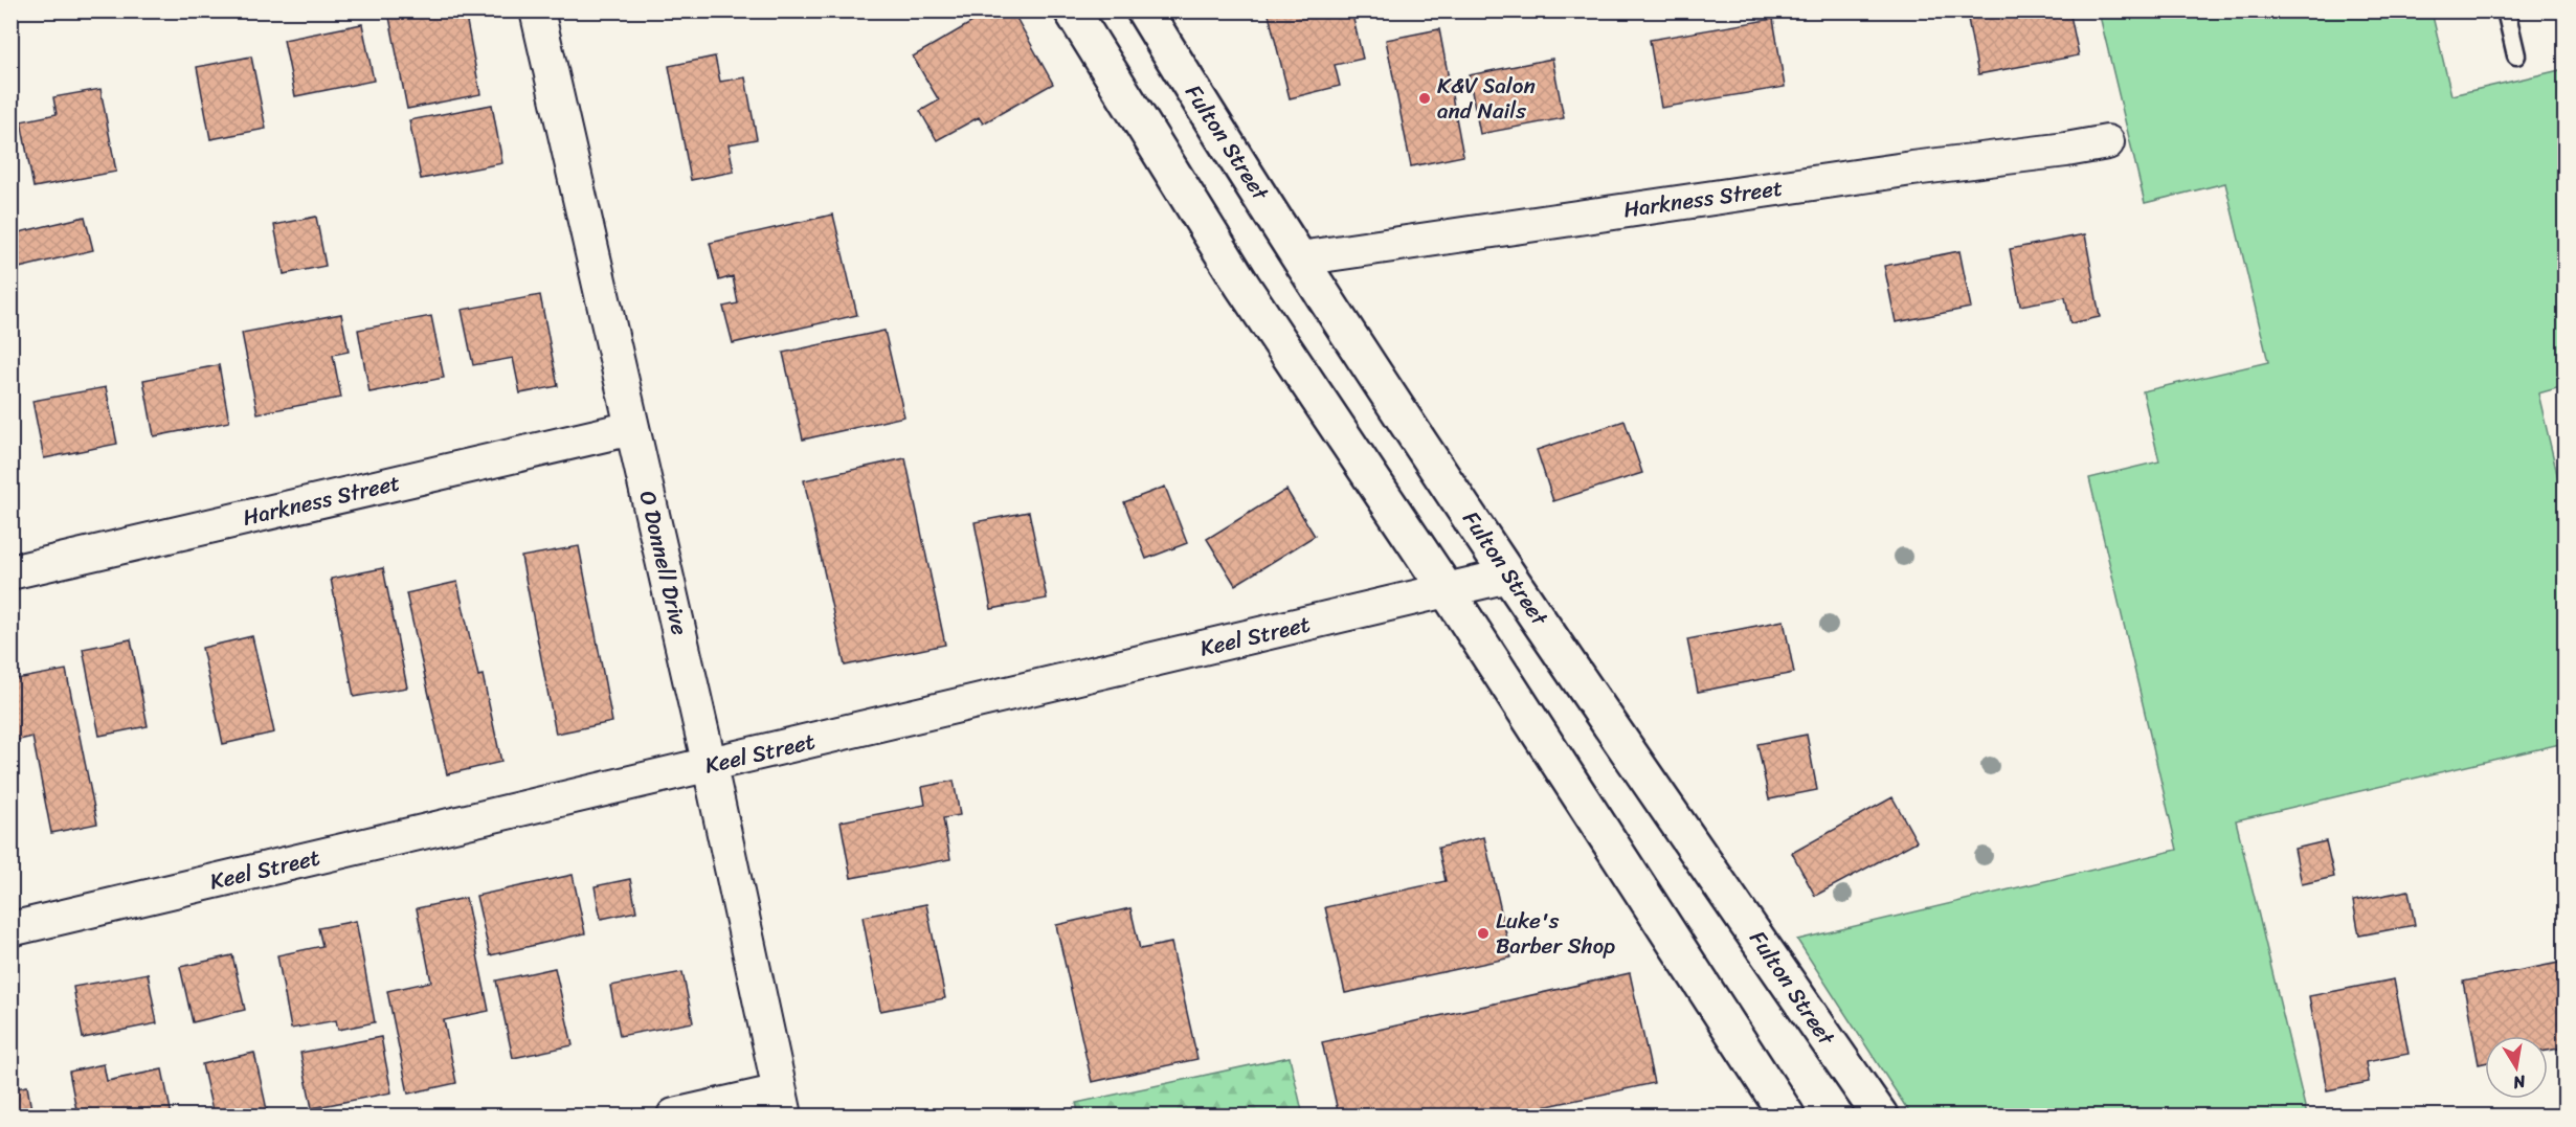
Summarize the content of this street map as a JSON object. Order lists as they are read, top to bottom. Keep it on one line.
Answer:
{"streets":{"street":["Fulton Street","Harkness Street","O Donnell Drive","Keel Street"]},"crossings":[["Fulton Street","Harkness Street"],["Fulton Street","Keel Street"],["Harkness Street","O Donnell Drive"],["O Donnell Drive","Keel Street"]],"places":["K&V Salon and Nails","Luke's Barber Shop"],"north":"bottom"}
